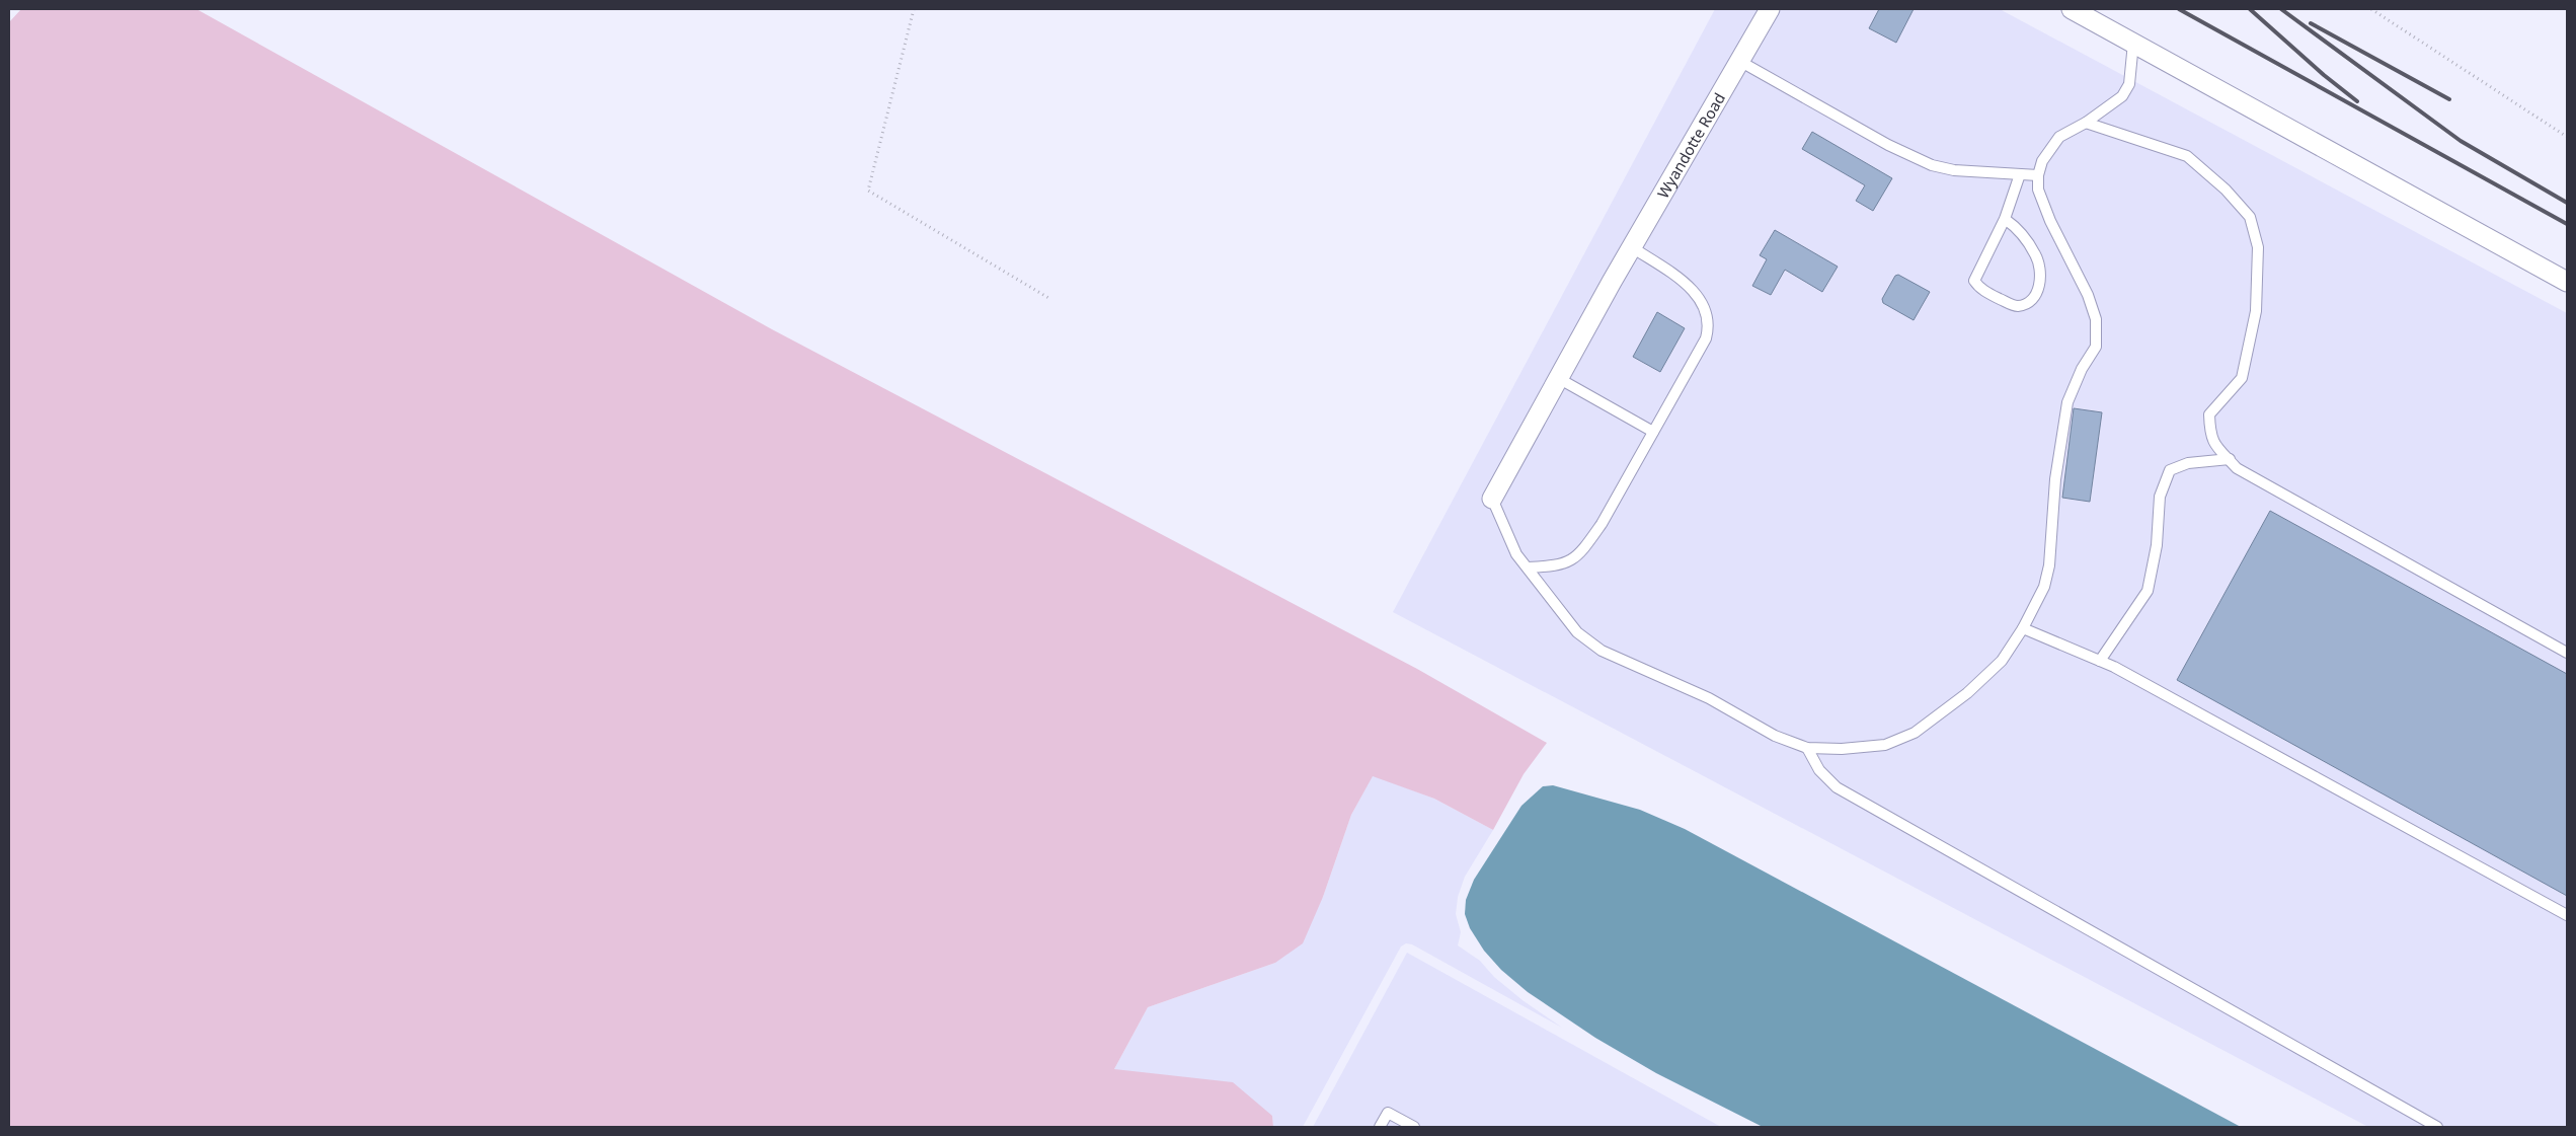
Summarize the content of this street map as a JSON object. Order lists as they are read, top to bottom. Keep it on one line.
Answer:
{"streets":{"street":["Wyandotte Road"]}}
